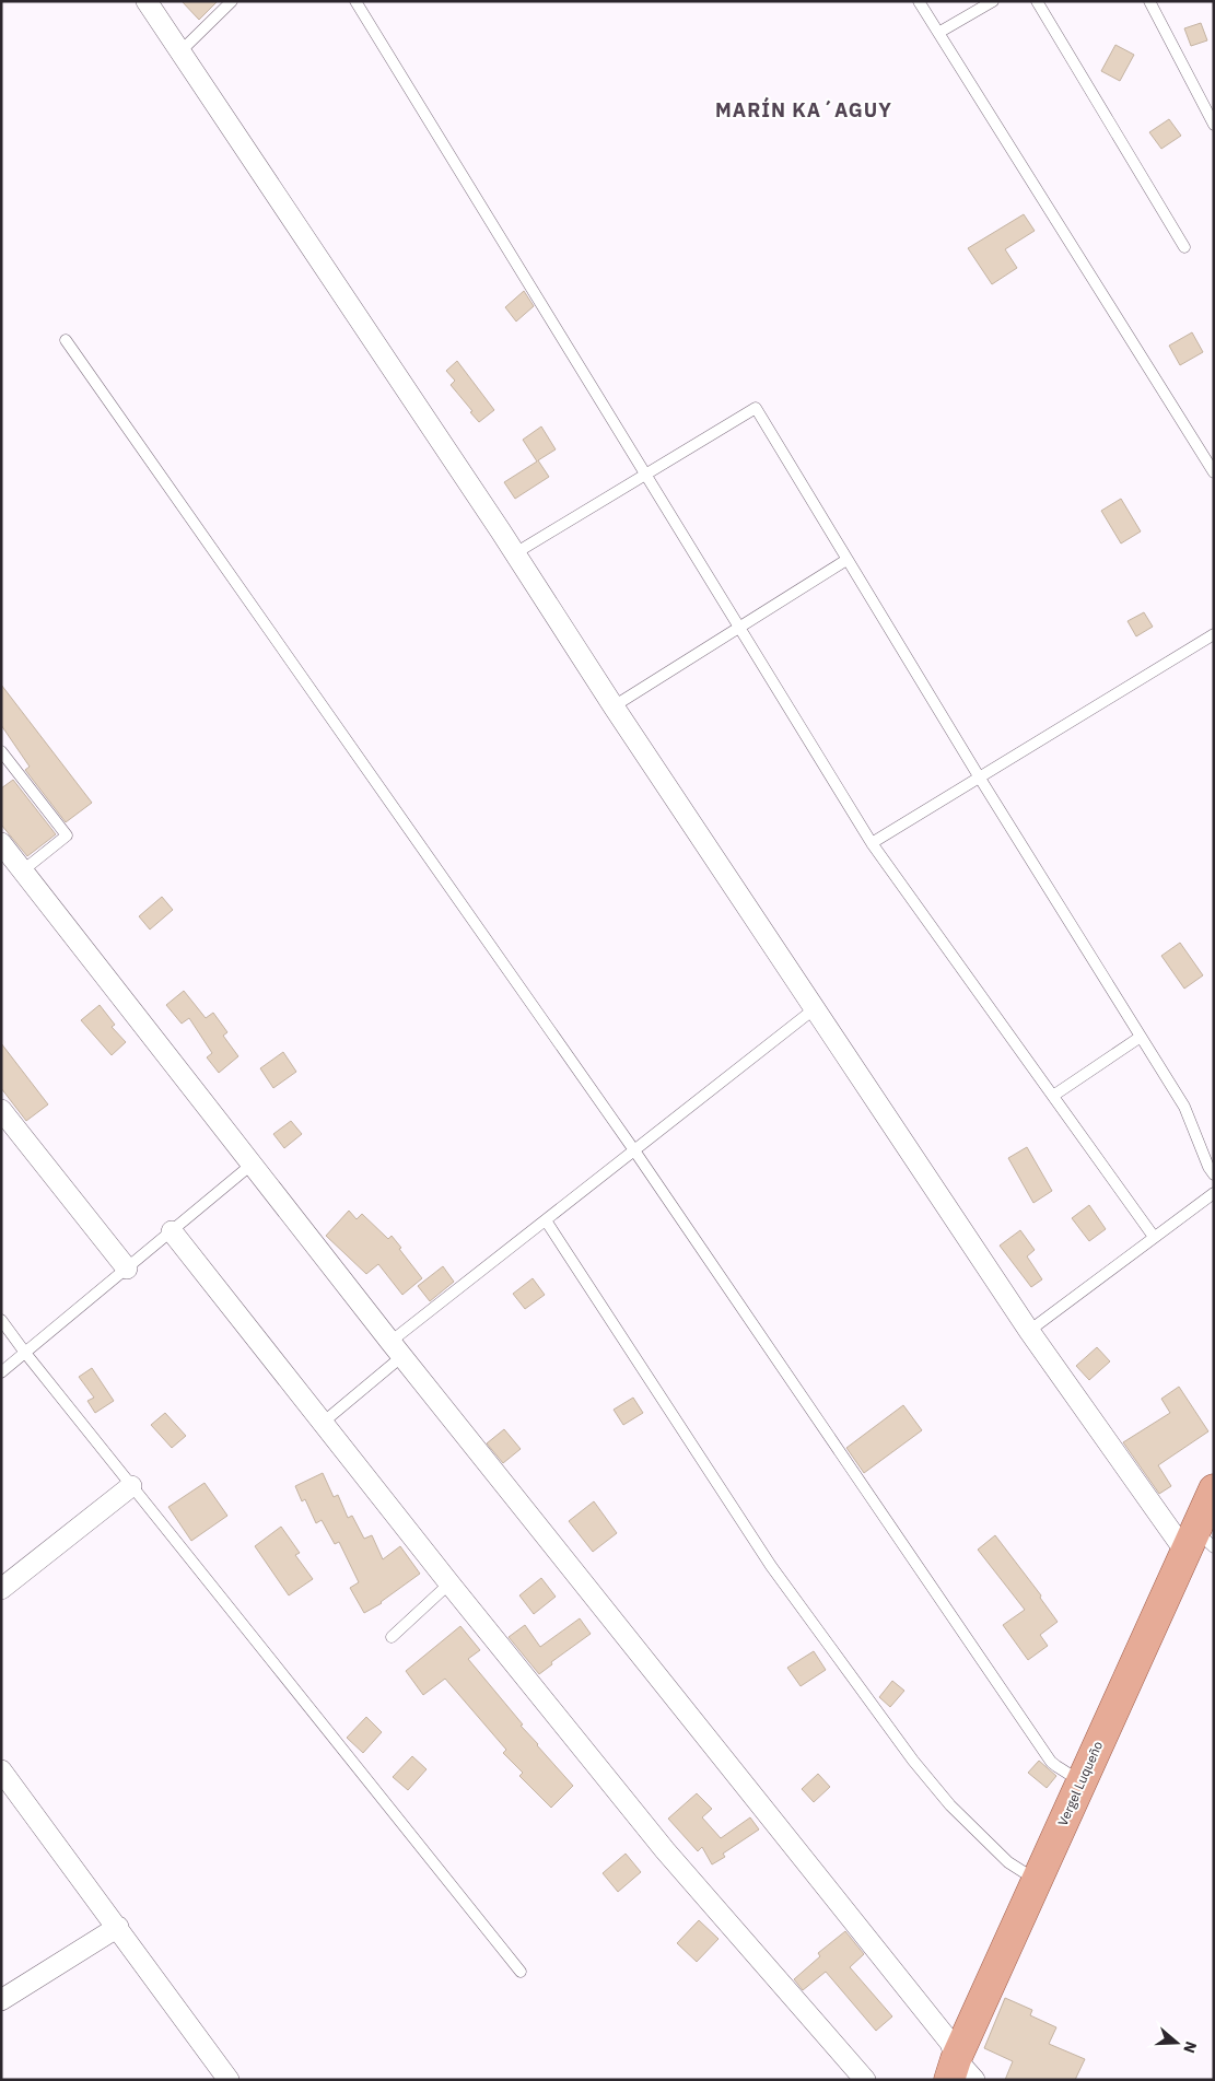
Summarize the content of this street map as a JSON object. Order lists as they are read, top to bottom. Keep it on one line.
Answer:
{"streets":{"main road":["Vergel Luqueño"]},"districts":["MARÍN KA´AGUY"],"north":"right"}
